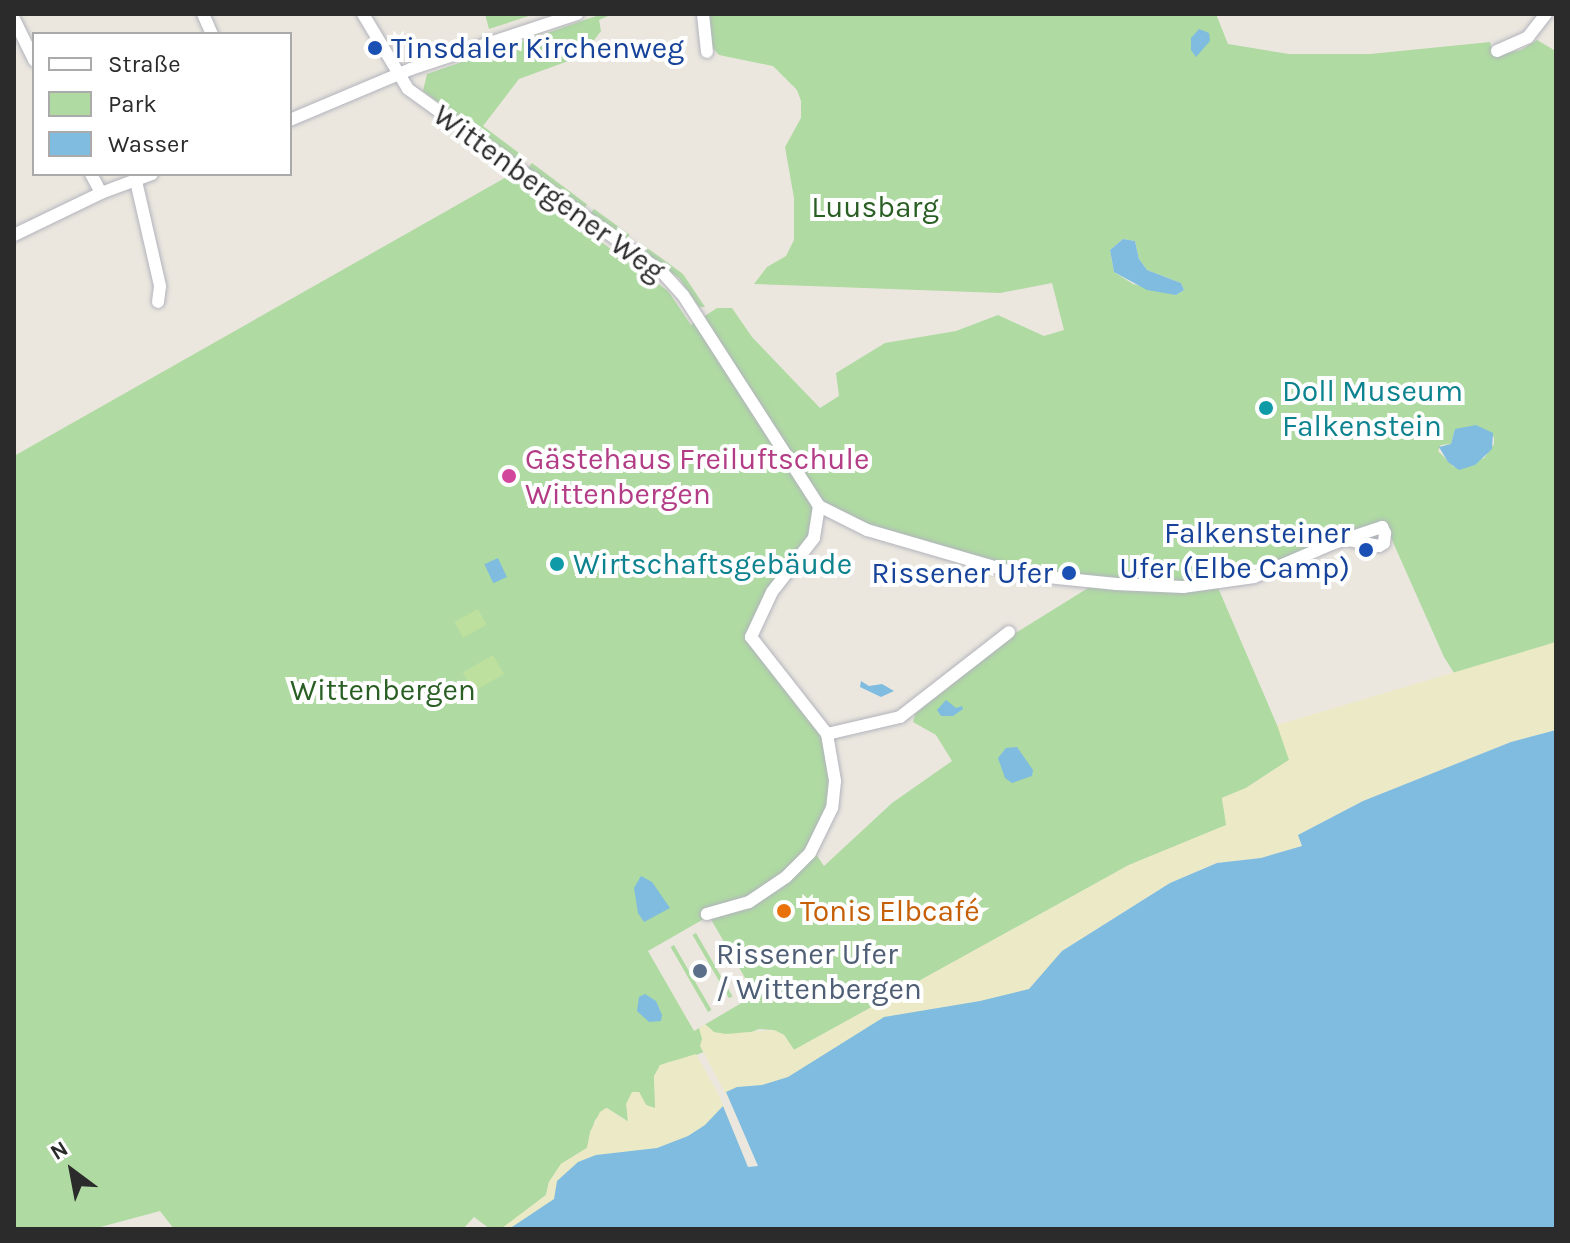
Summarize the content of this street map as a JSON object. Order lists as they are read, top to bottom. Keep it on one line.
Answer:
{"streets":{"street":["Wittenbergener Weg"]},"parks":["Luusbarg","Wittenbergen"],"places":["Tinsdaler Kirchenweg","Doll Museum Falkenstein","Gästehaus Freiluftschule Wittenbergen","Falkensteiner Ufer (Elbe Camp)","Wirtschaftsgebäude","Rissener Ufer","Tonis Elbcafé","Rissener Ufer / Wittenbergen"],"legend":["Straße","Park","Wasser"],"north":"top left"}
